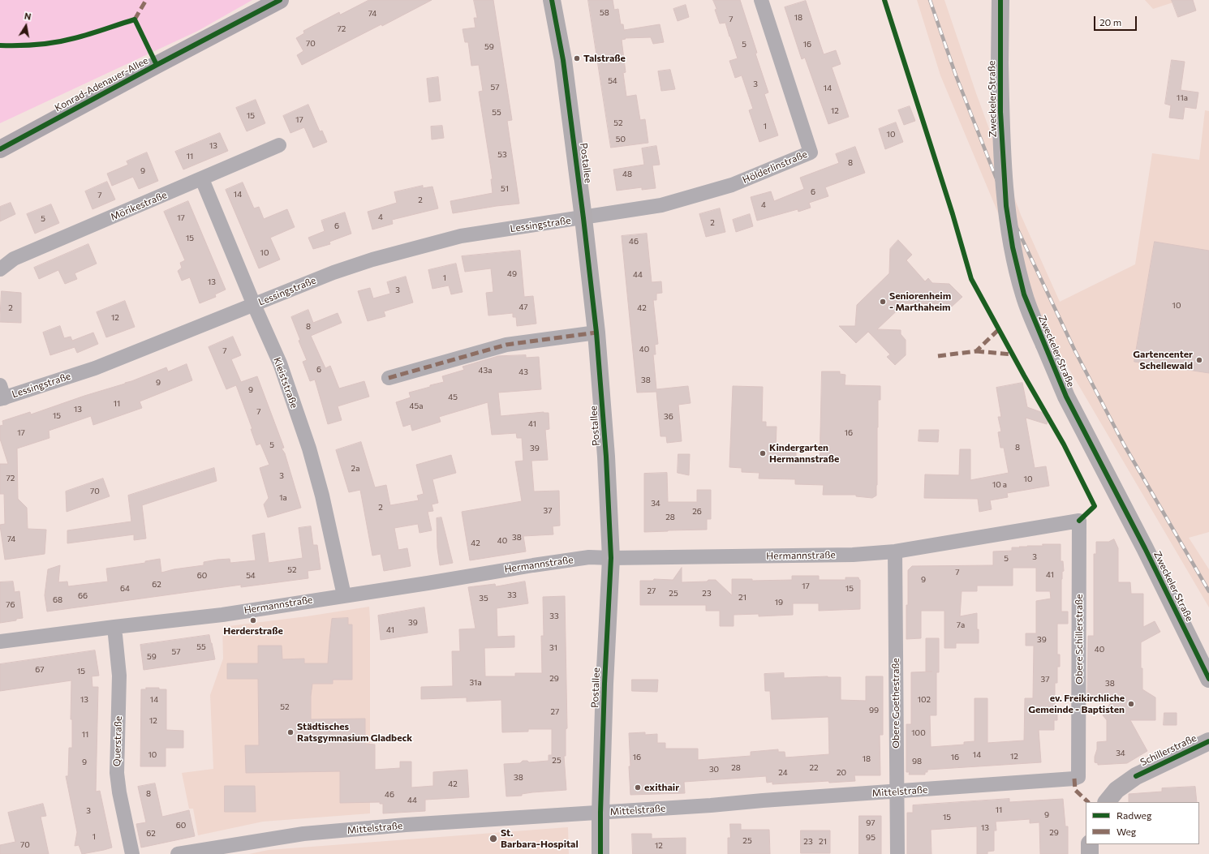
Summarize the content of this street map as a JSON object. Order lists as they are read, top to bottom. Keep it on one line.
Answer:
{"streets":{"main road":["Konrad-Adenauer-Allee"],"street":["Zweckeler Straße","Postallee","Hölderlinstraße","Mörikestraße","Lessingstraße","Kleiststraße","Hermannstraße","Obere Schillerstraße","Obere Goethestraße","Querstraße","Schillerstraße","Mittelstraße"]},"crossings":[["Postallee","Hölderlinstraße"],["Postallee","Lessingstraße"],["Postallee","Hermannstraße"],["Postallee","Mittelstraße"],["Hölderlinstraße","Lessingstraße"],["Mörikestraße","Kleiststraße"],["Lessingstraße","Kleiststraße"],["Kleiststraße","Hermannstraße"],["Hermannstraße","Obere Schillerstraße"],["Hermannstraße","Obere Goethestraße"],["Hermannstraße","Querstraße"],["Obere Schillerstraße","Mittelstraße"],["Obere Goethestraße","Mittelstraße"]],"places":["Talstraße","Seniorenheim - Marthaheim","Gartencenter Schellewald","Kindergarten Hermannstraße","Herderstraße","ev. Freikirchliche Gemeinde - Baptisten","Städtisches Ratsgymnasium Gladbeck","exithair","St. Barbara-Hospital"],"house_numbers":["58","74","18","7","72","70","5","16","59","54","3","57","14","11a","12","55","15","17","52","1","10","50","13","53","11","8","9","48","51","6","14","7","2","4","4","17","5","2","6","15","46","10","49","44","1","13","3","10","47","2","42","12","8","40","7","6","43a","43","38","9","9","45","11","45a","13","7","15","36","41","17","16","5","8","39","2a","3","72","10","10 a","70","1a","34","2","37","26","28","38","74","40","42","3","5","52","7","41","60","54","9","62","17","64","15","27","25","23","33","66","21","35","68","19","76","33","39","7a","41","39","55","31","40","57","59","67","15","29","37","31a","38","13","14","102","52","99","27","12","100","11","34","10","14","12","16","16","18","25","98","9","28","22","30","24","20","38","42","8","46","44","11","3","9","15","97","60","13","29","62","1","95","25","23","21","70","12"],"legend":["Radweg","Weg"],"scale_bar":"20 m","north":"top"}
